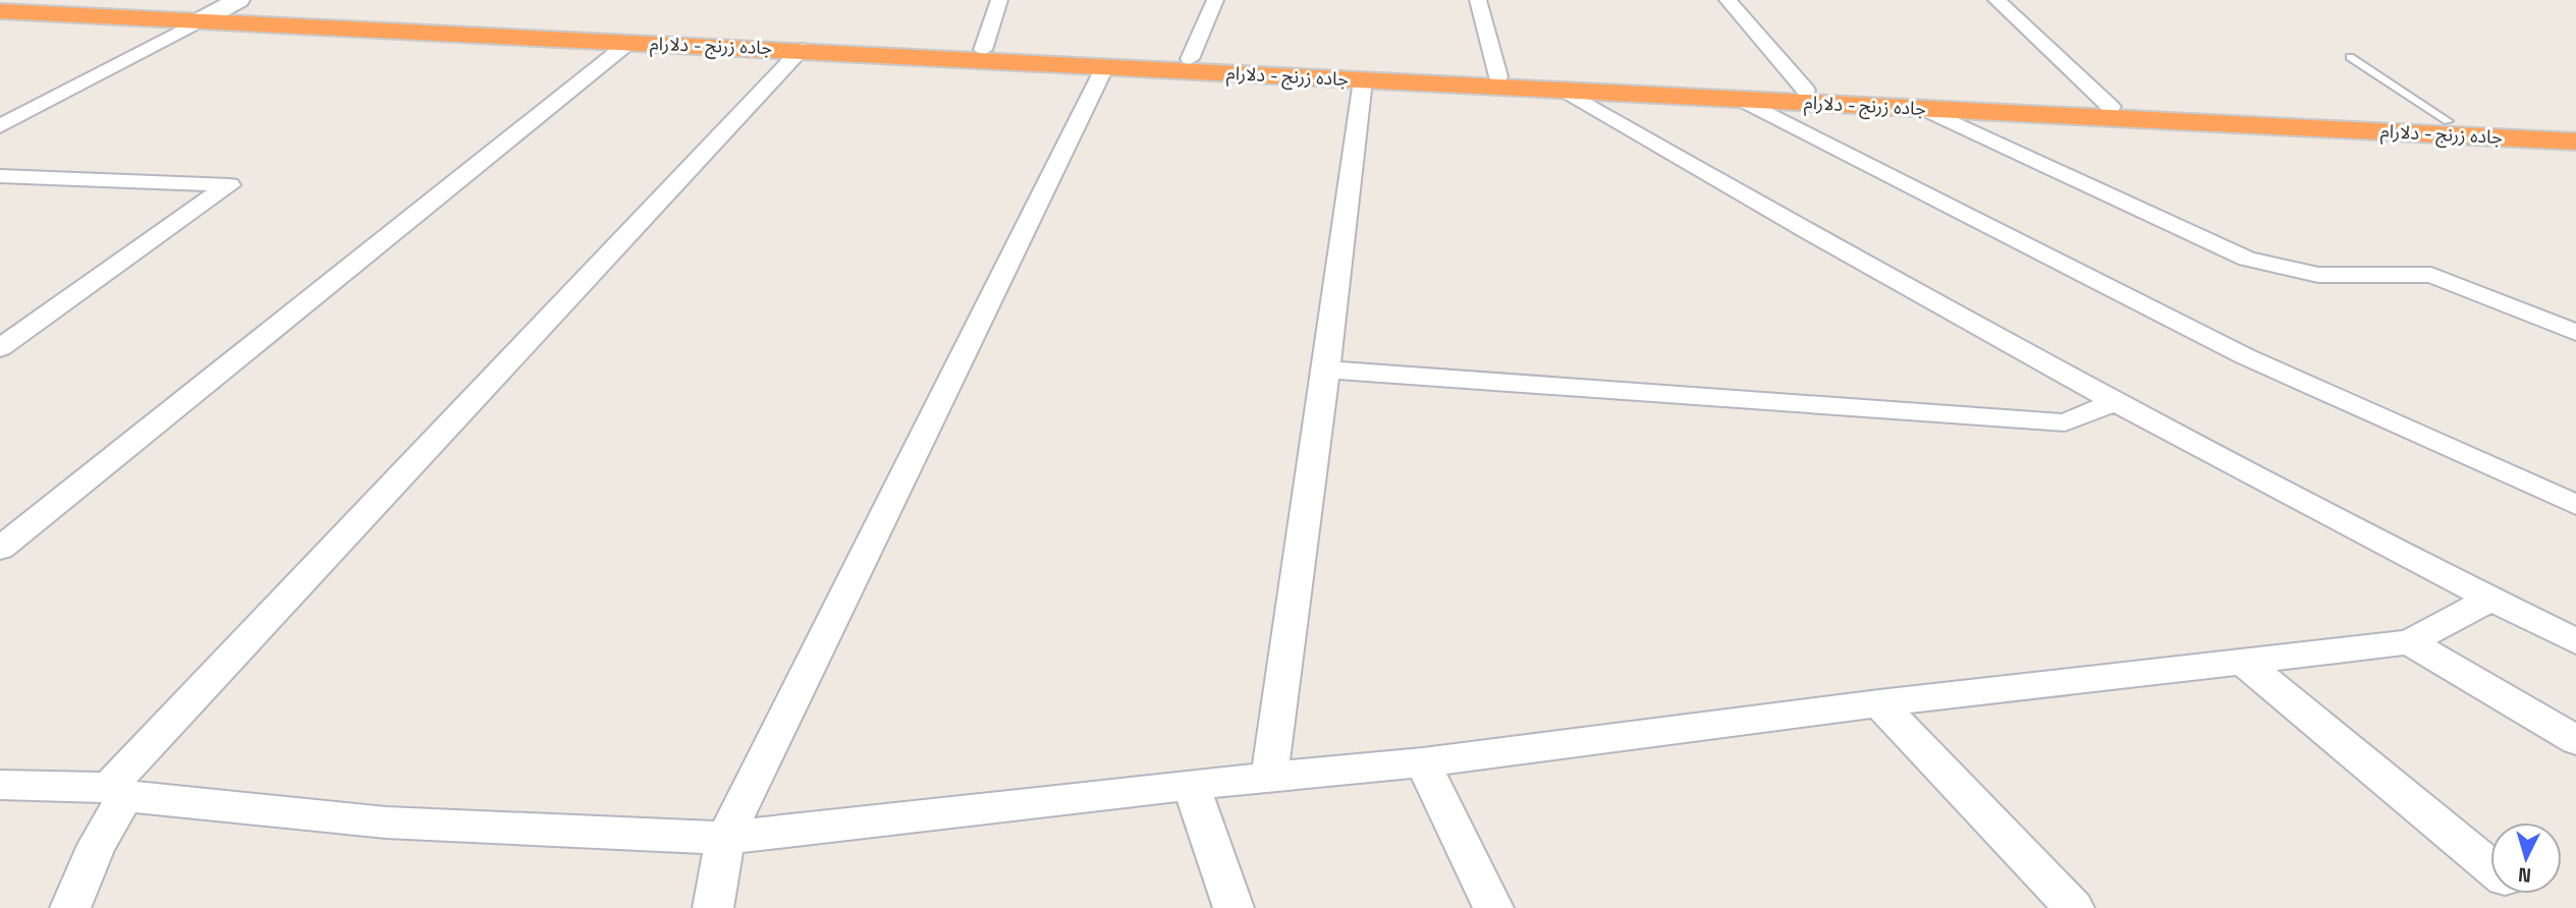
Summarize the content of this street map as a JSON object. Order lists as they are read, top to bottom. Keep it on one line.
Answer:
{"streets":{"highway":["جاده زرنج - دلارام"]},"north":"bottom"}
